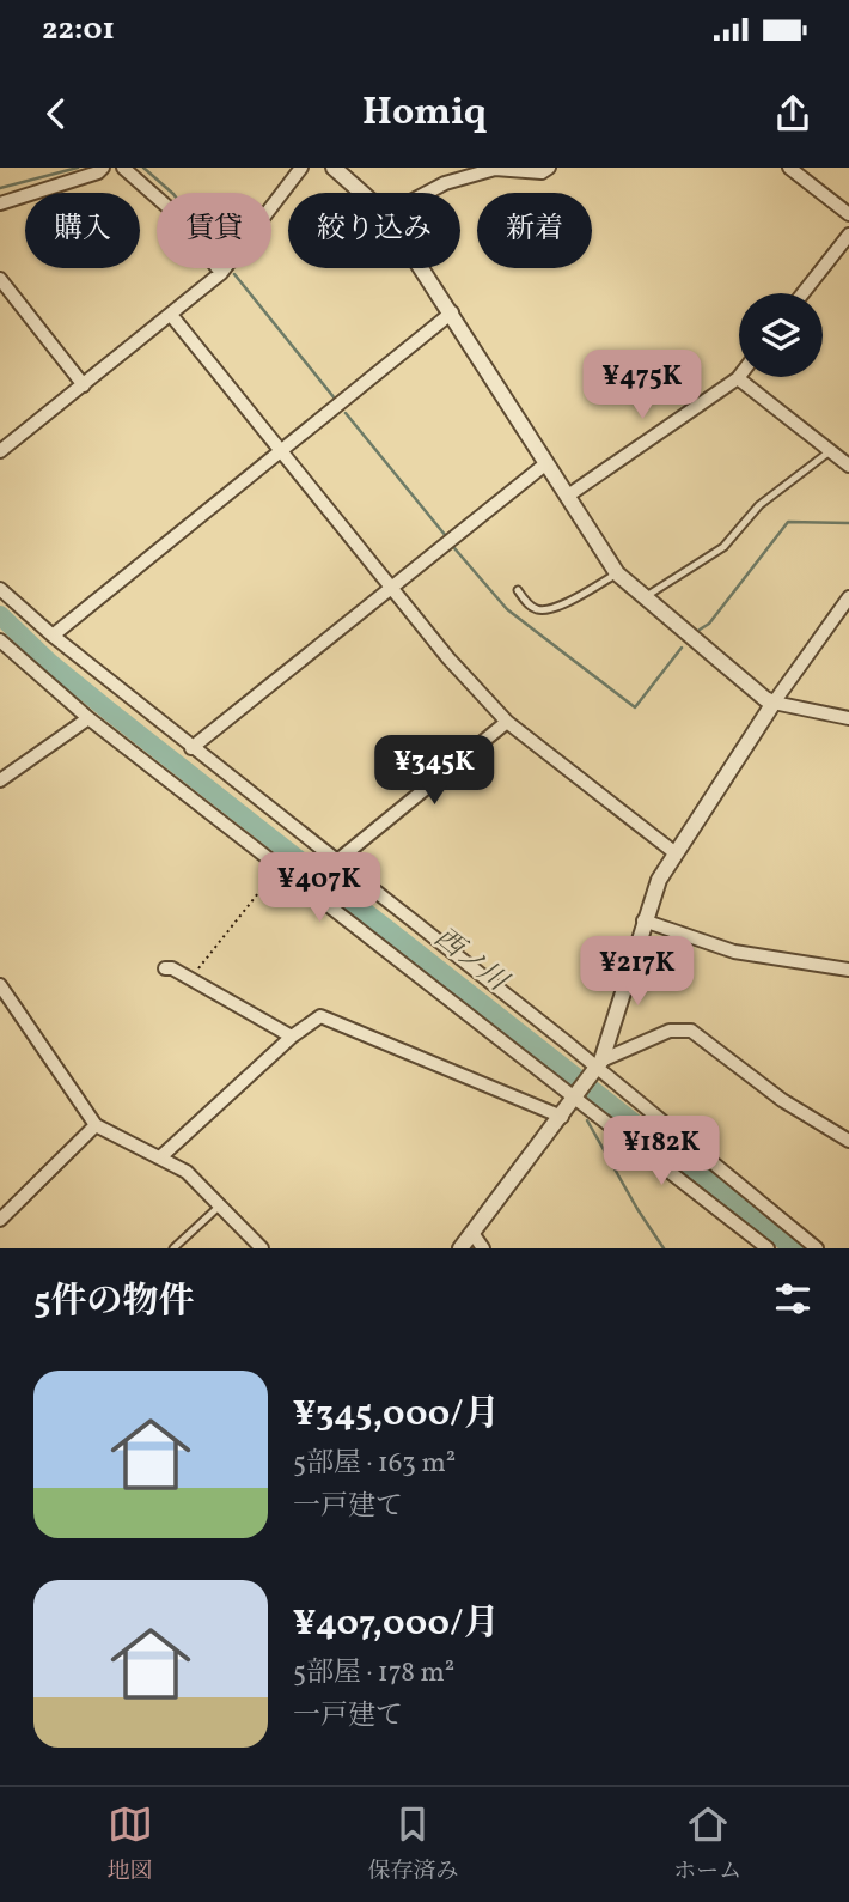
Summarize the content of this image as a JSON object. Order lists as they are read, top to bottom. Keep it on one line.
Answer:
{"water":["西ノ川"],"page":{"status":"22:01","header":"Homiq","chip":["購入","賃貸","絞り込み","新着"],"price":["¥475K","¥345K","¥407K","¥217K","¥182K"],"heading":"5件の物件","list":[{"name":"¥345,000/月","note":"5部屋 · 163 m² · 一戸建て"},{"name":"¥407,000/月","note":"5部屋 · 178 m² · 一戸建て"}],"tabs":["地図","保存済み","ホーム"]}}
